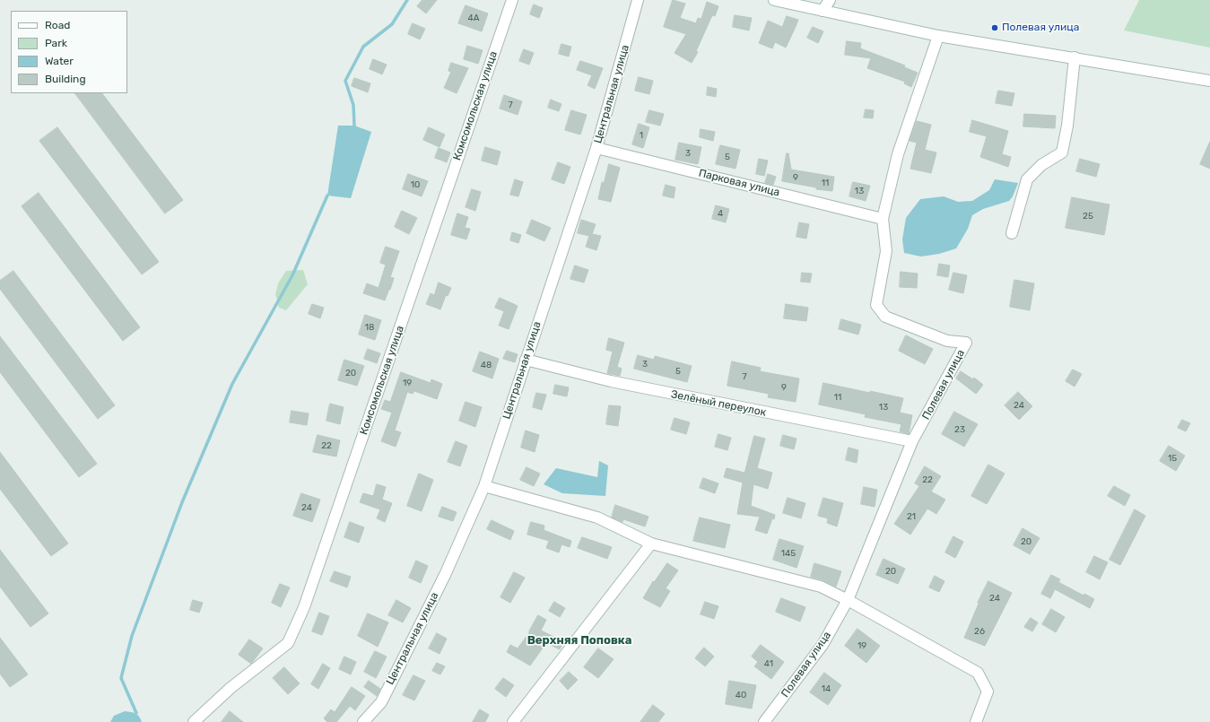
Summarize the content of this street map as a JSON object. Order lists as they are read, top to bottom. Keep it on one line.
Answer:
{"streets":{"street":["Центральная улица","Комсомольская улица","Парковая улица","Полевая улица","Зелёный переулок"]},"crossings":[["Центральная улица","Парковая улица"],["Центральная улица","Зелёный переулок"],["Парковая улица","Полевая улица"],["Полевая улица","Зелёный переулок"]],"districts":["Верхняя Поповка"],"places":["Полевая улица"],"house_numbers":["4А","7","1","3","5","9","11","10","13","4","25","18","3","48","5","20","7","19","9","11","24","13","23","22","15","22","24","21","20","145","20","24","26","19","41","14","40"],"legend":["Road","Park","Water","Building"]}
